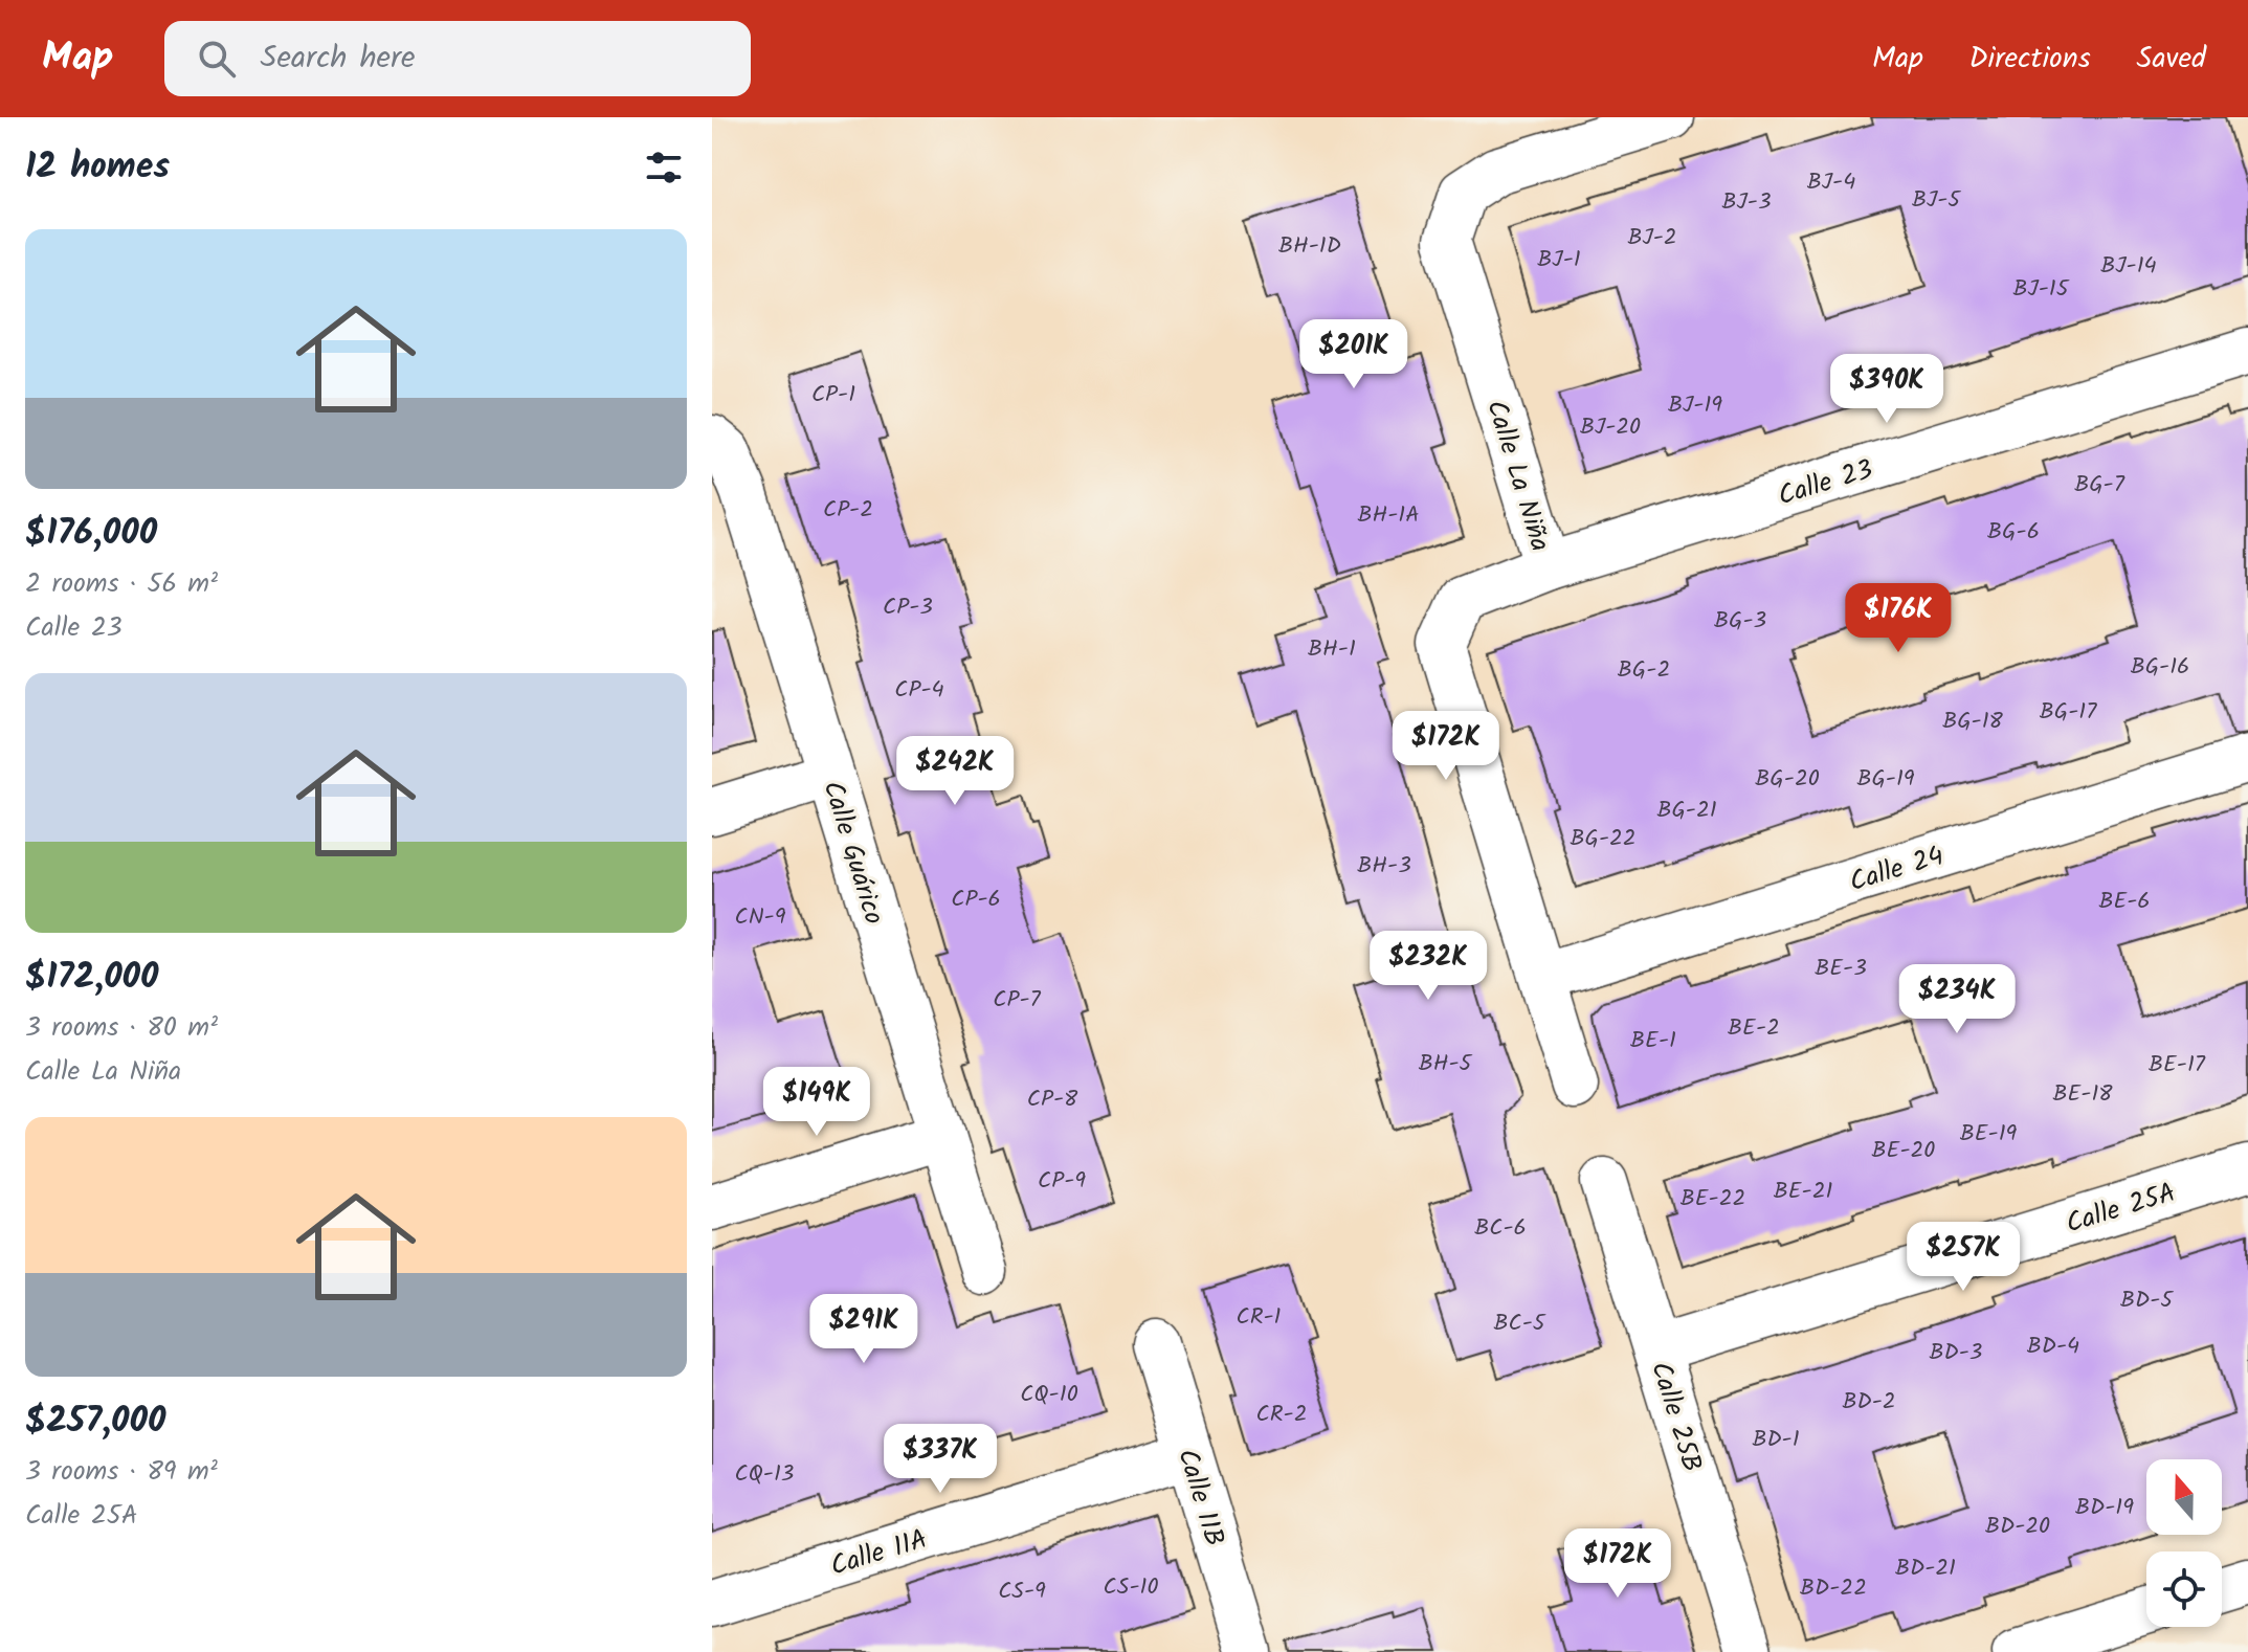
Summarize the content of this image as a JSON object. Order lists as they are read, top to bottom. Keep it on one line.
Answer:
{"streets":{"street":["Calle La Niña","Calle 23","Calle Guárico","Calle 24","Calle 25A","Calle 25B","Calle 11B","Calle 11A"]},"crossings":[["Calle La Niña","Calle 23"],["Calle La Niña","Calle 24"],["Calle 25A","Calle 25B"],["Calle 11B","Calle 11A"]],"house_numbers":["BJ-4","BJ-5","BJ-3","BJ-2","BH-1D","BJ-1","BJ-14","BJ-15","CP-1","BJ-19","BJ-20","BG-7","CP-2","BH-1A","BG-6","CP-3","BG-3","BH-1","BG-16","BG-2","CP-4","BG-17","BG-18","BG-20","BG-19","BG-21","BG-22","BH-3","CP-6","BE-6","CN-9","BE-3","CP-7","BE-2","BE-1","BH-5","BE-17","BE-18","CP-8","BE-19","BE-20","CP-9","BE-21","BE-22","BC-6","BD-5","CR-1","BC-5","BD-4","BD-3","CQ-10","BD-2","CR-2","BD-1","CQ-13","BD-19","BD-20","BD-21","CS-10","BD-22","CS-9"],"north":"top","page":{"header":"Map","search":"Search here","nav":["Map","Directions","Saved"],"heading":"12 homes","list":[{"name":"$176,000","note":"2 rooms · 56 m² · Calle 23"},{"name":"$172,000","note":"3 rooms · 80 m² · Calle La Niña"},{"name":"$257,000","note":"3 rooms · 89 m² · Calle 25A"}],"price":["$201K","$390K","$176K","$172K","$242K","$232K","$234K","$149K","$257K","$291K","$337K","$172K"]}}
